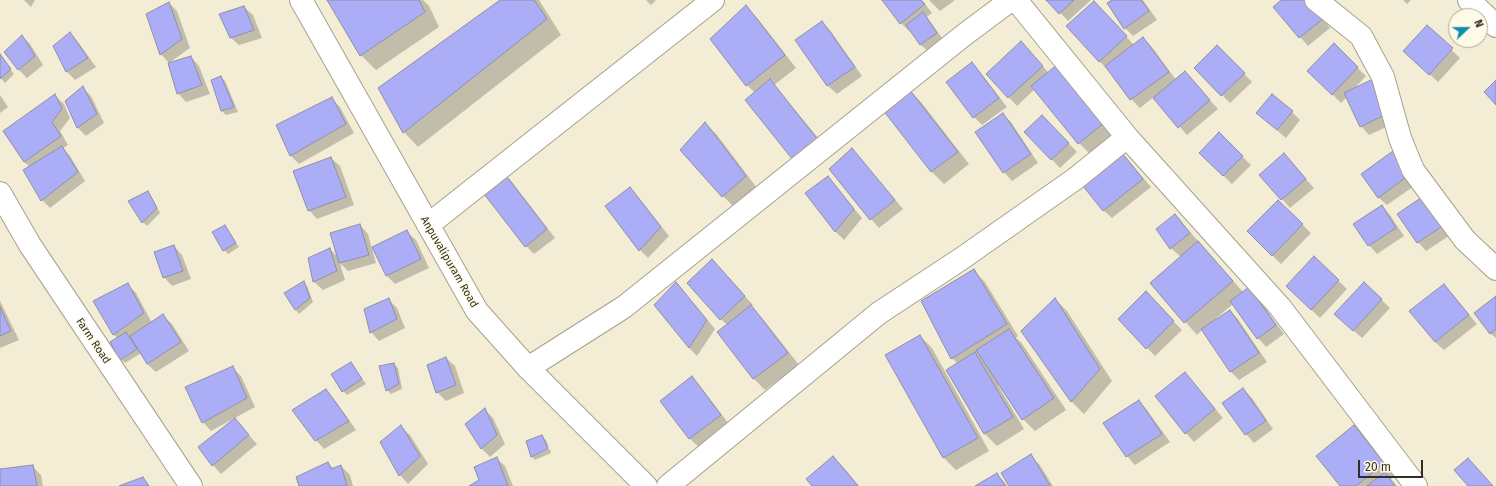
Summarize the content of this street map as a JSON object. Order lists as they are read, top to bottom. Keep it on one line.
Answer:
{"streets":{"street":["Anpuvalipuram Road","Farm Road"]},"scale_bar":"20 m","north":"right"}
